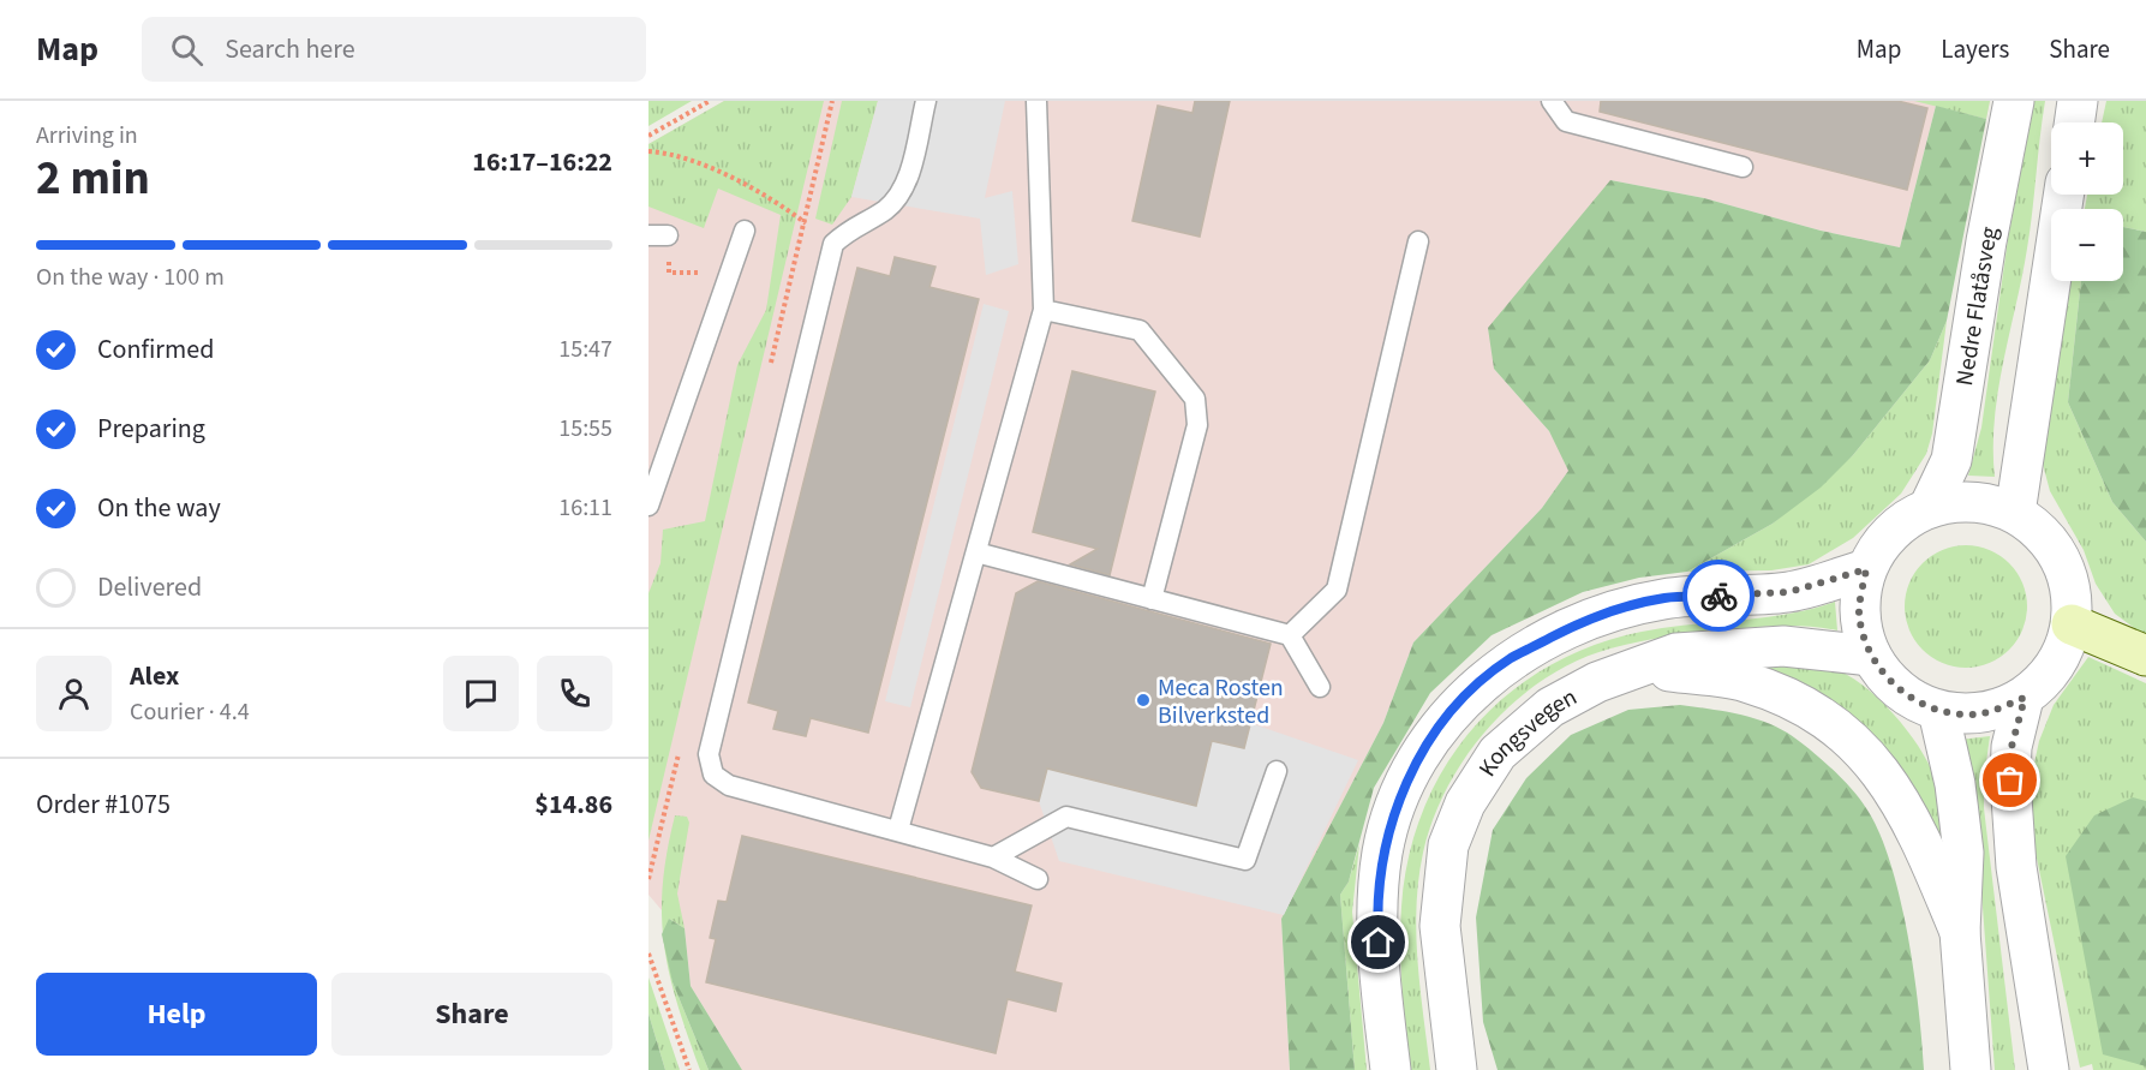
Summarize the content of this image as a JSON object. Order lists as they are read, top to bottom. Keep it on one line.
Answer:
{"streets":{"street":["Nedre Flatåsveg","Kongsvegen"]},"crossings":[["Nedre Flatåsveg","Kongsvegen"]],"places":["Meca Rosten Bilverksted"],"page":{"header":"Map","search":"Search here","nav":["Map","Layers","Share"],"heading":["2 min","Arriving in","16:17–16:22"],"panel":["Alex","Courier · 4.4","Order #1075","$14.86"],"map_buttons":["+","−"],"bar":"On the way · 100 m","list":[["Confirmed","15:47"],["Preparing","15:55"],["On the way","16:11"],"Delivered"],"buttons":["Help","Share"]}}
